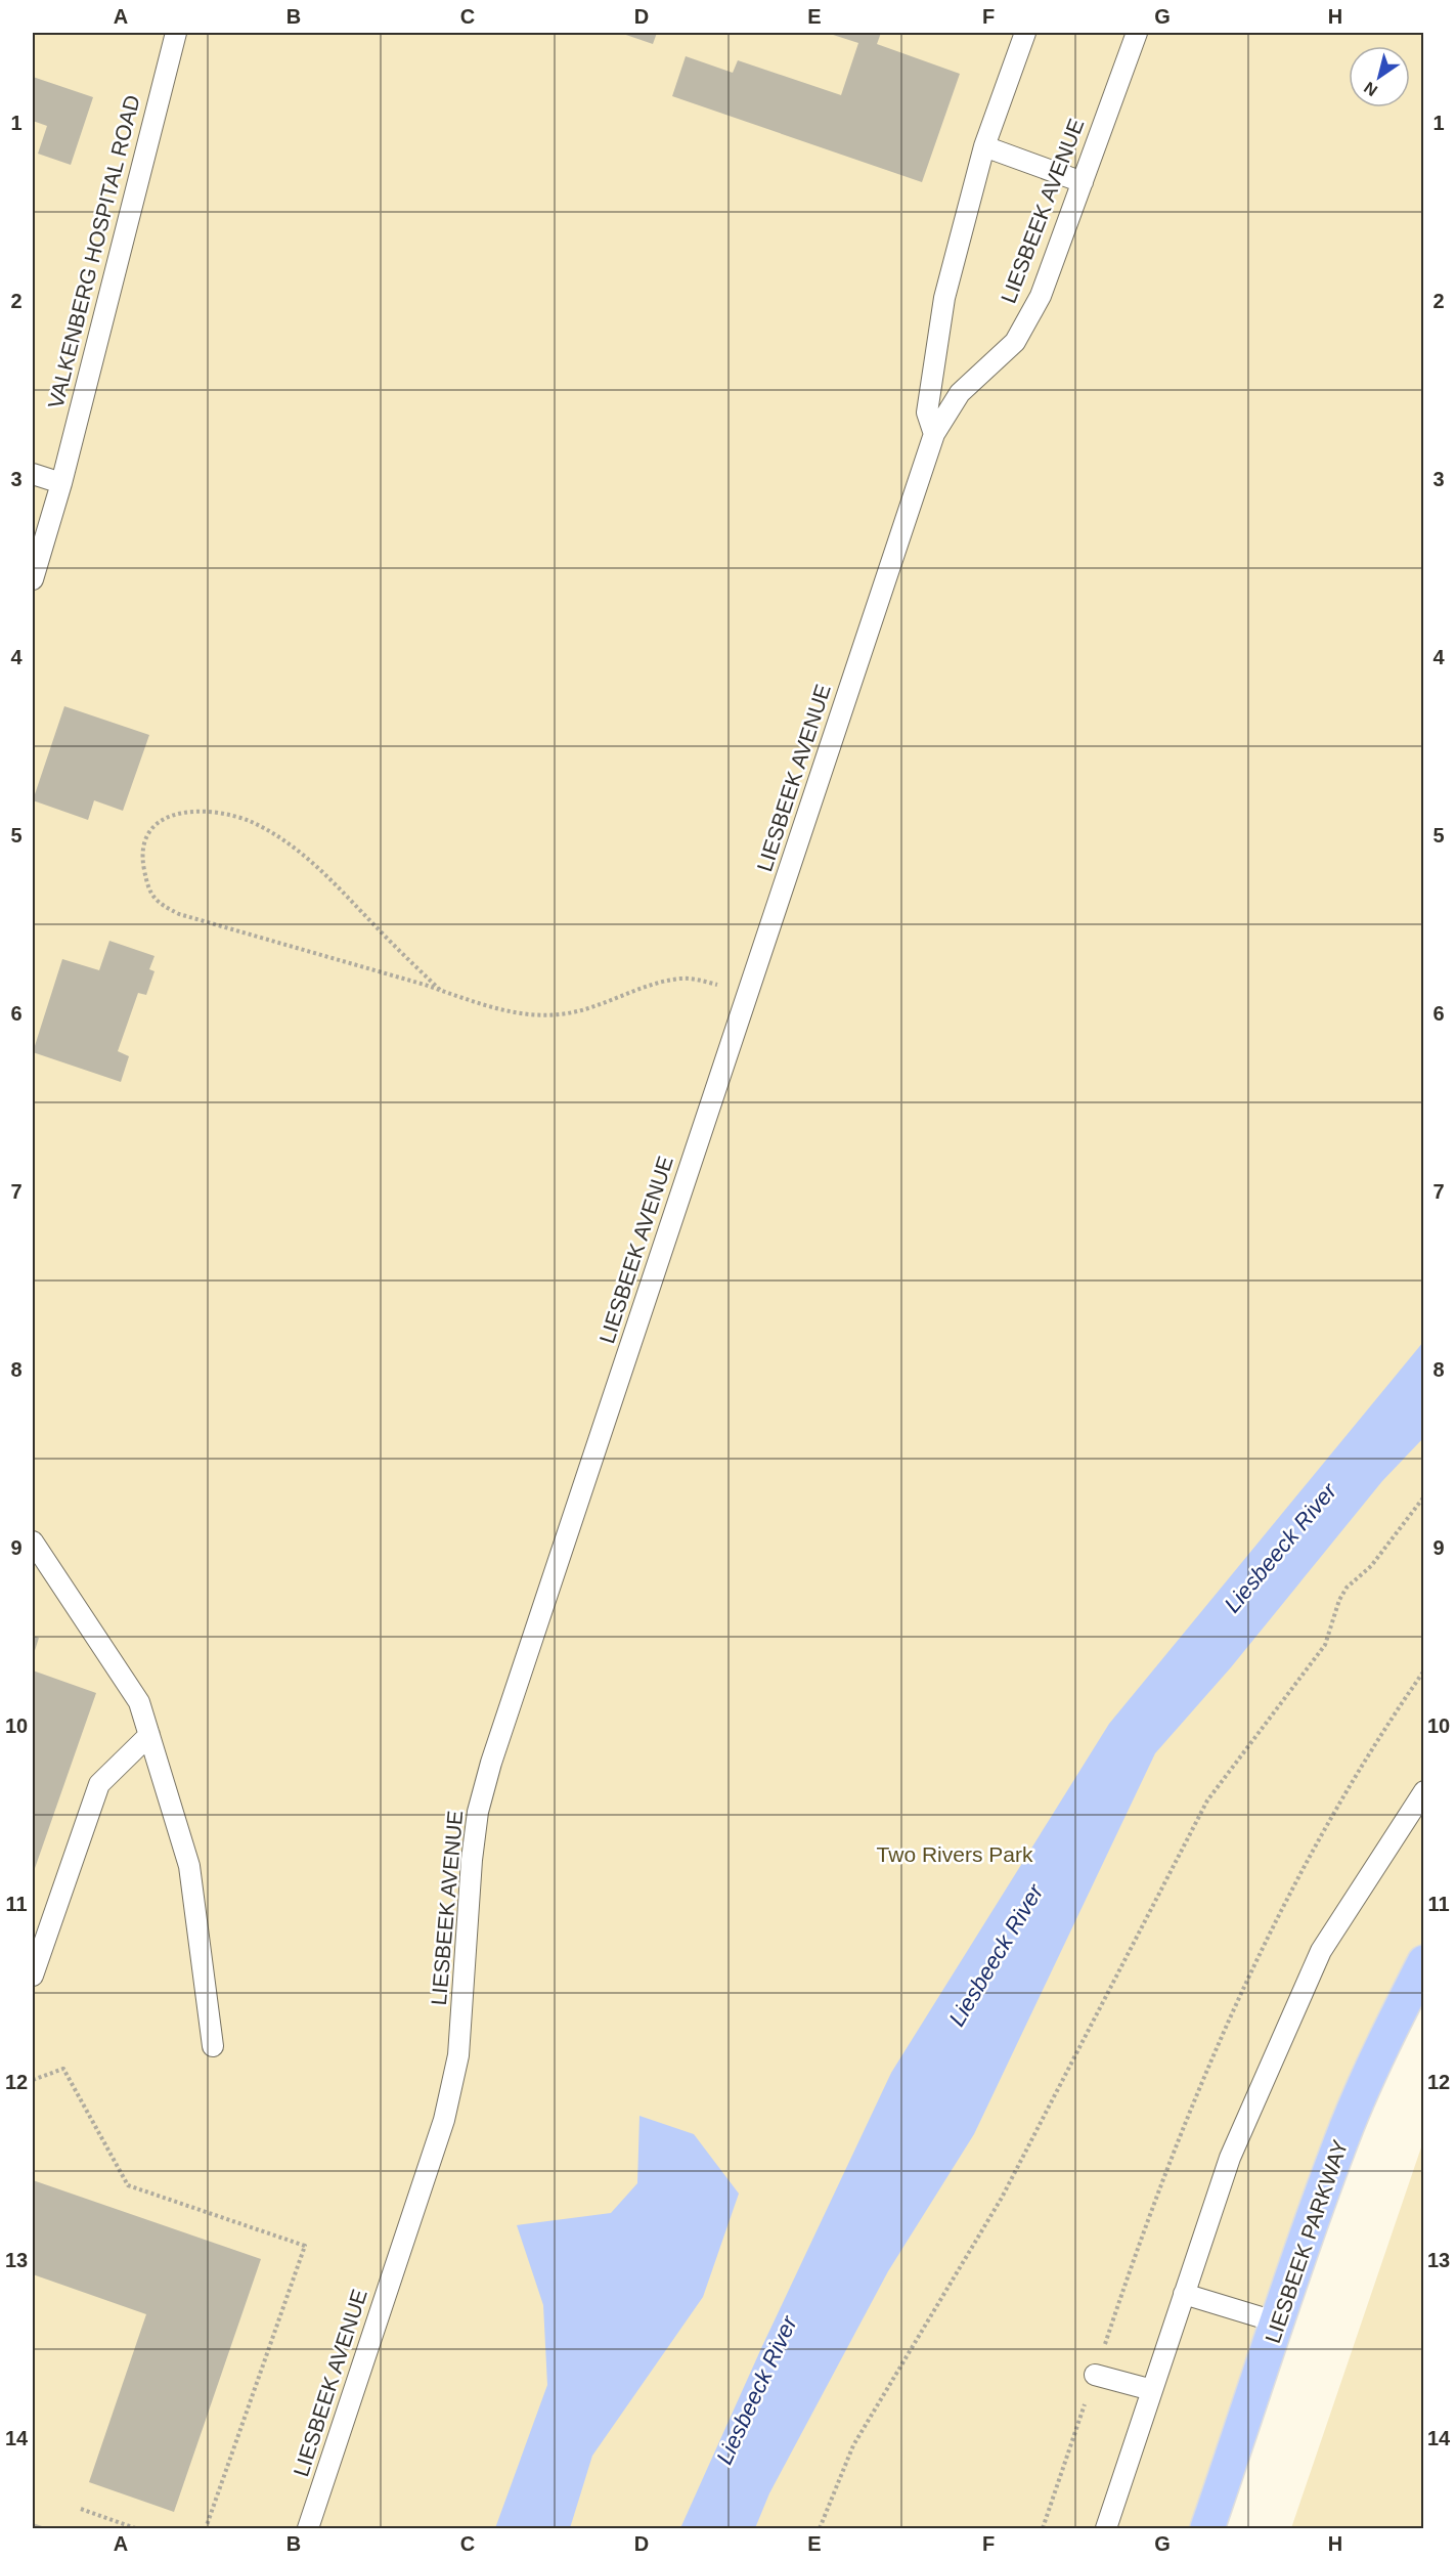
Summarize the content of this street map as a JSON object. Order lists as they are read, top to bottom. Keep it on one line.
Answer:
{"streets":{"main road":["LIESBEEK PARKWAY"],"lane":["LIESBEEK AVENUE","VALKENBERG HOSPITAL ROAD"]},"water":["Liesbeeck River"],"parks":["Two Rivers Park"],"north":"bottom left","grid":{"columns":["A","B","C","D","E","F","G","H"],"rows":["1","2","3","4","5","6","7","8","9","10","11","12","13","14"]}}
